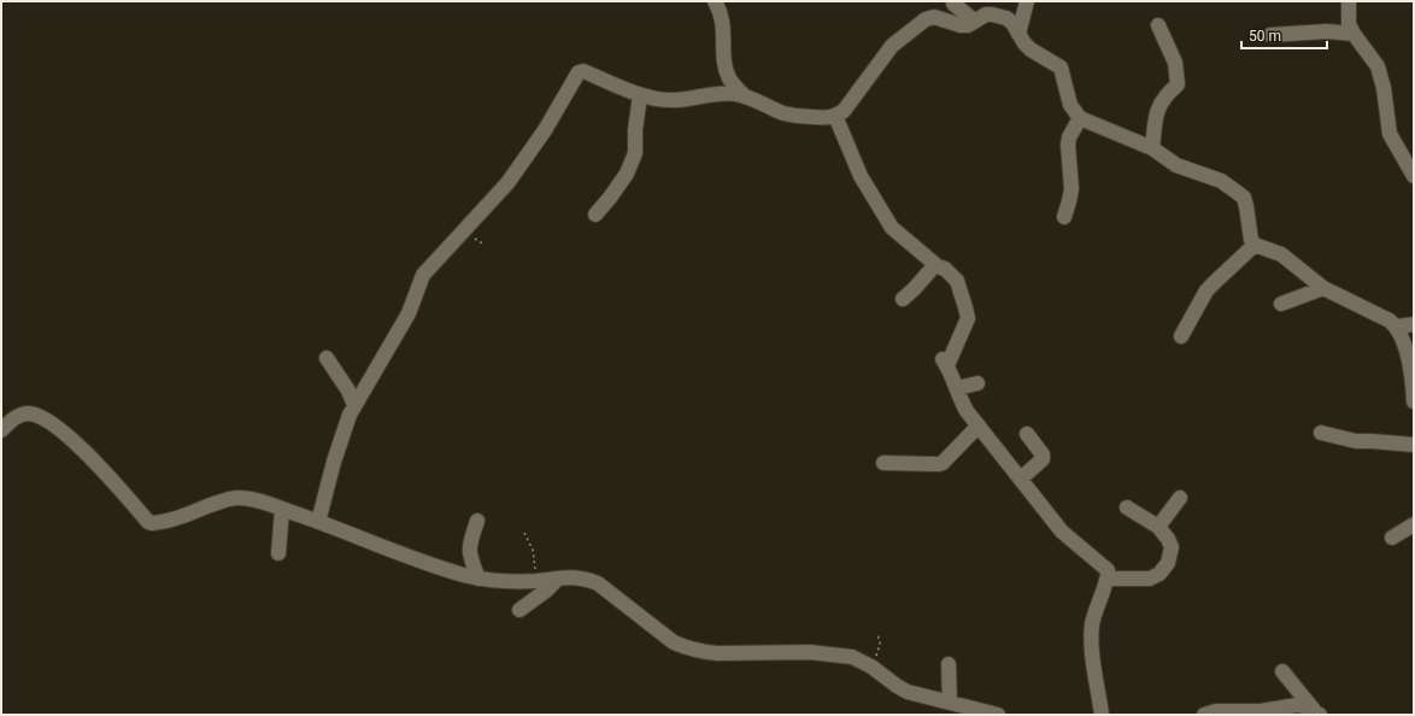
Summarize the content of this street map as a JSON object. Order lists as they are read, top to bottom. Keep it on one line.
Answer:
{"scale_bar":"50 m"}
